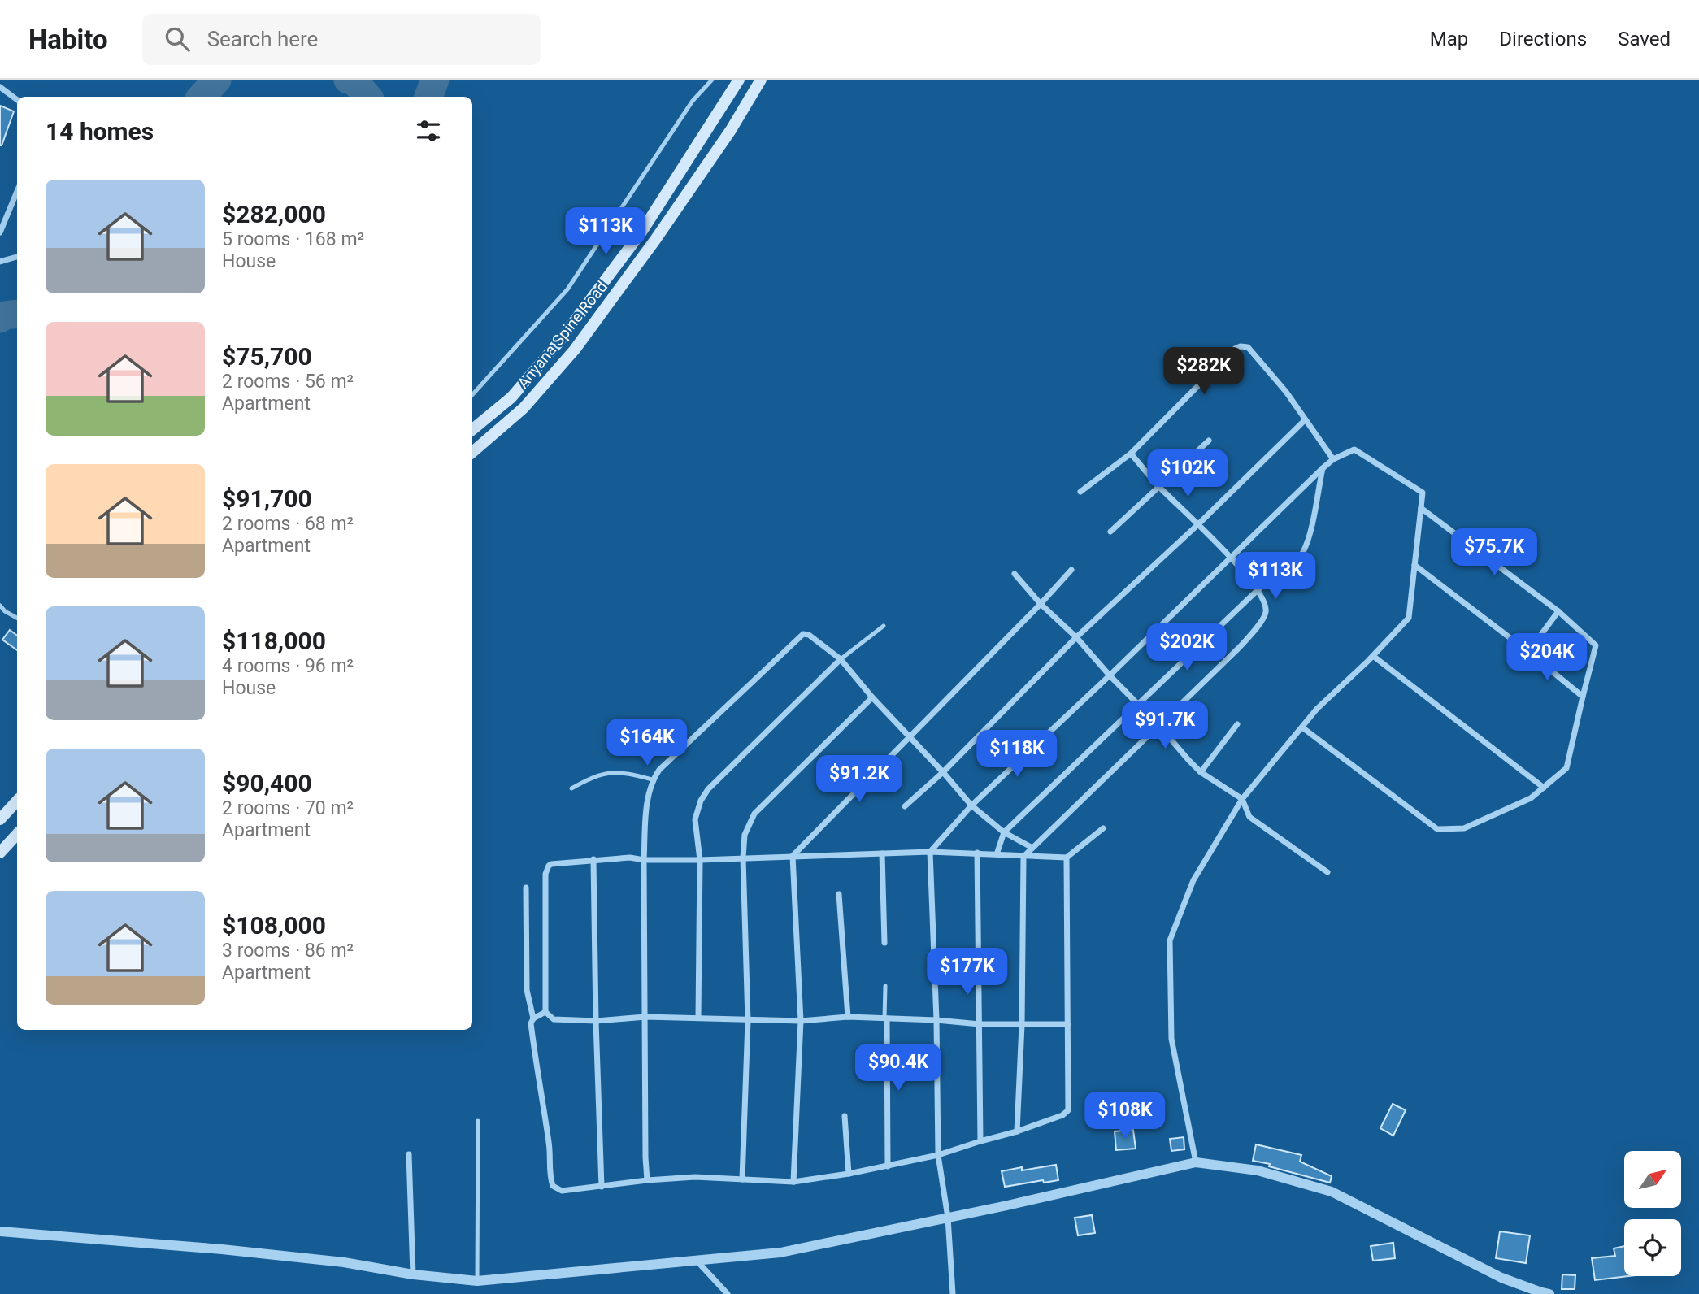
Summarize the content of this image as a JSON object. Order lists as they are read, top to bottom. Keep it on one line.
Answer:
{"streets":{"main road":["Anyana Spine Road"]},"north":"top right","page":{"header":"Habito","search":"Search here","nav":["Map","Directions","Saved"],"heading":"14 homes","list":[{"name":"$282,000","note":"5 rooms · 168 m² · House"},{"name":"$75,700","note":"2 rooms · 56 m² · Apartment"},{"name":"$91,700","note":"2 rooms · 68 m² · Apartment"},{"name":"$118,000","note":"4 rooms · 96 m² · House"},{"name":"$90,400","note":"2 rooms · 70 m² · Apartment"},{"name":"$108,000","note":"3 rooms · 86 m² · Apartment"}],"price":["$113K","$282K","$102K","$75.7K","$113K","$202K","$204K","$91.7K","$164K","$118K","$91.2K","$177K","$90.4K","$108K"]}}
